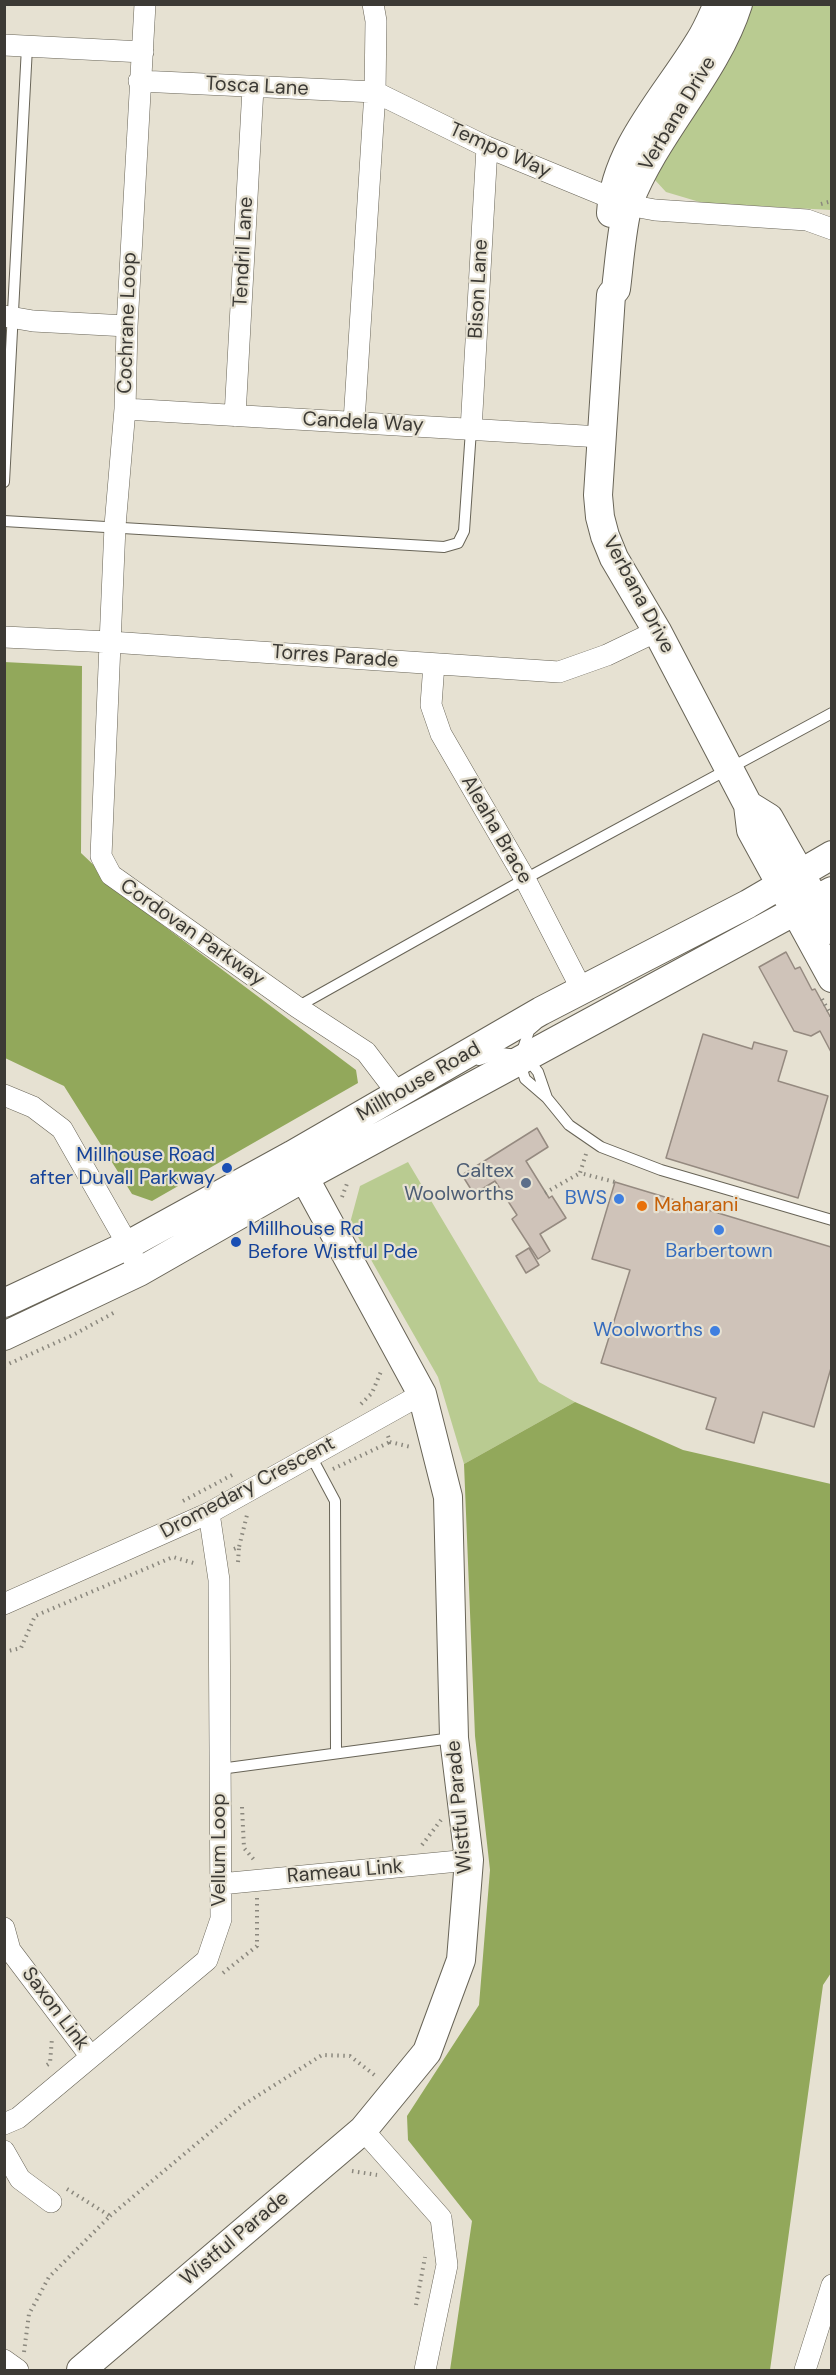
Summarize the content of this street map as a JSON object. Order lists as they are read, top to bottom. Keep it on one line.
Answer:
{"streets":{"street":["Tosca Lane","Verbana Drive","Tempo Way","Tendril Lane","Bison Lane","Cochrane Loop","Candela Way","Torres Parade","Aleaha Brace","Cordovan Parkway","Millhouse Road","Dromedary Crescent","Wistful Parade","Vellum Loop","Rameau Link","Saxon Link"]},"crossings":[["Tosca Lane","Tempo Way"],["Tosca Lane","Tendril Lane"],["Tosca Lane","Cochrane Loop"],["Verbana Drive","Tempo Way"],["Verbana Drive","Candela Way"],["Verbana Drive","Torres Parade"],["Verbana Drive","Millhouse Road"],["Tempo Way","Bison Lane"],["Tendril Lane","Candela Way"],["Bison Lane","Candela Way"],["Cochrane Loop","Candela Way"],["Cochrane Loop","Torres Parade"],["Cochrane Loop","Cordovan Parkway"],["Torres Parade","Aleaha Brace"],["Torres Parade","Cordovan Parkway"],["Aleaha Brace","Millhouse Road"],["Cordovan Parkway","Millhouse Road"],["Millhouse Road","Wistful Parade"],["Dromedary Crescent","Wistful Parade"],["Dromedary Crescent","Vellum Loop"],["Wistful Parade","Rameau Link"],["Vellum Loop","Rameau Link"],["Vellum Loop","Saxon Link"]],"places":["Millhouse Road after Duvall Parkway","Caltex Woolworths","BWS","Maharani","Barbertown","Millhouse Rd Before Wistful Pde","Woolworths"]}
